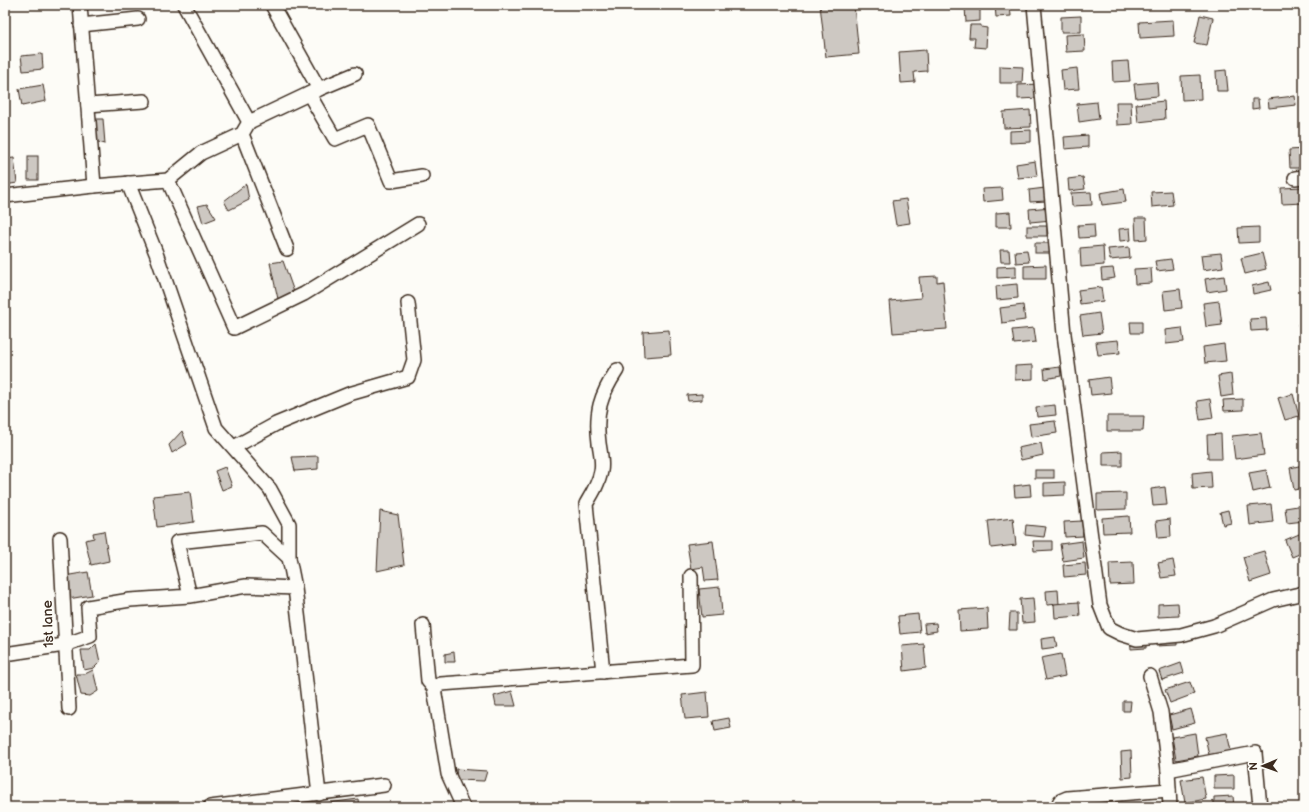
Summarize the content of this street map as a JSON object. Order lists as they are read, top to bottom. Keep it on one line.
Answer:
{"streets":{"street":["1st lane"]},"north":"left"}
